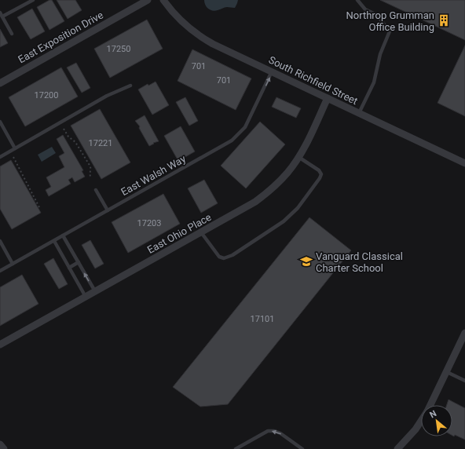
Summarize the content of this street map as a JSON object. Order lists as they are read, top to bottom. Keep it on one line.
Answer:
{"streets":{"street":["East Exposition Drive","South Richfield Street","East Ohio Place"],"lane":["East Walsh Way"]},"crossings":[["South Richfield Street","East Walsh Way"],["South Richfield Street","East Ohio Place"]],"one_way":["East Walsh Way"],"places":{"building":["Northrop Grumman Office Building"],"school or university":["Vanguard Classical Charter School"]},"house_numbers":["17250","701","701","17200","17221","17203","17101"],"north":"top left"}
